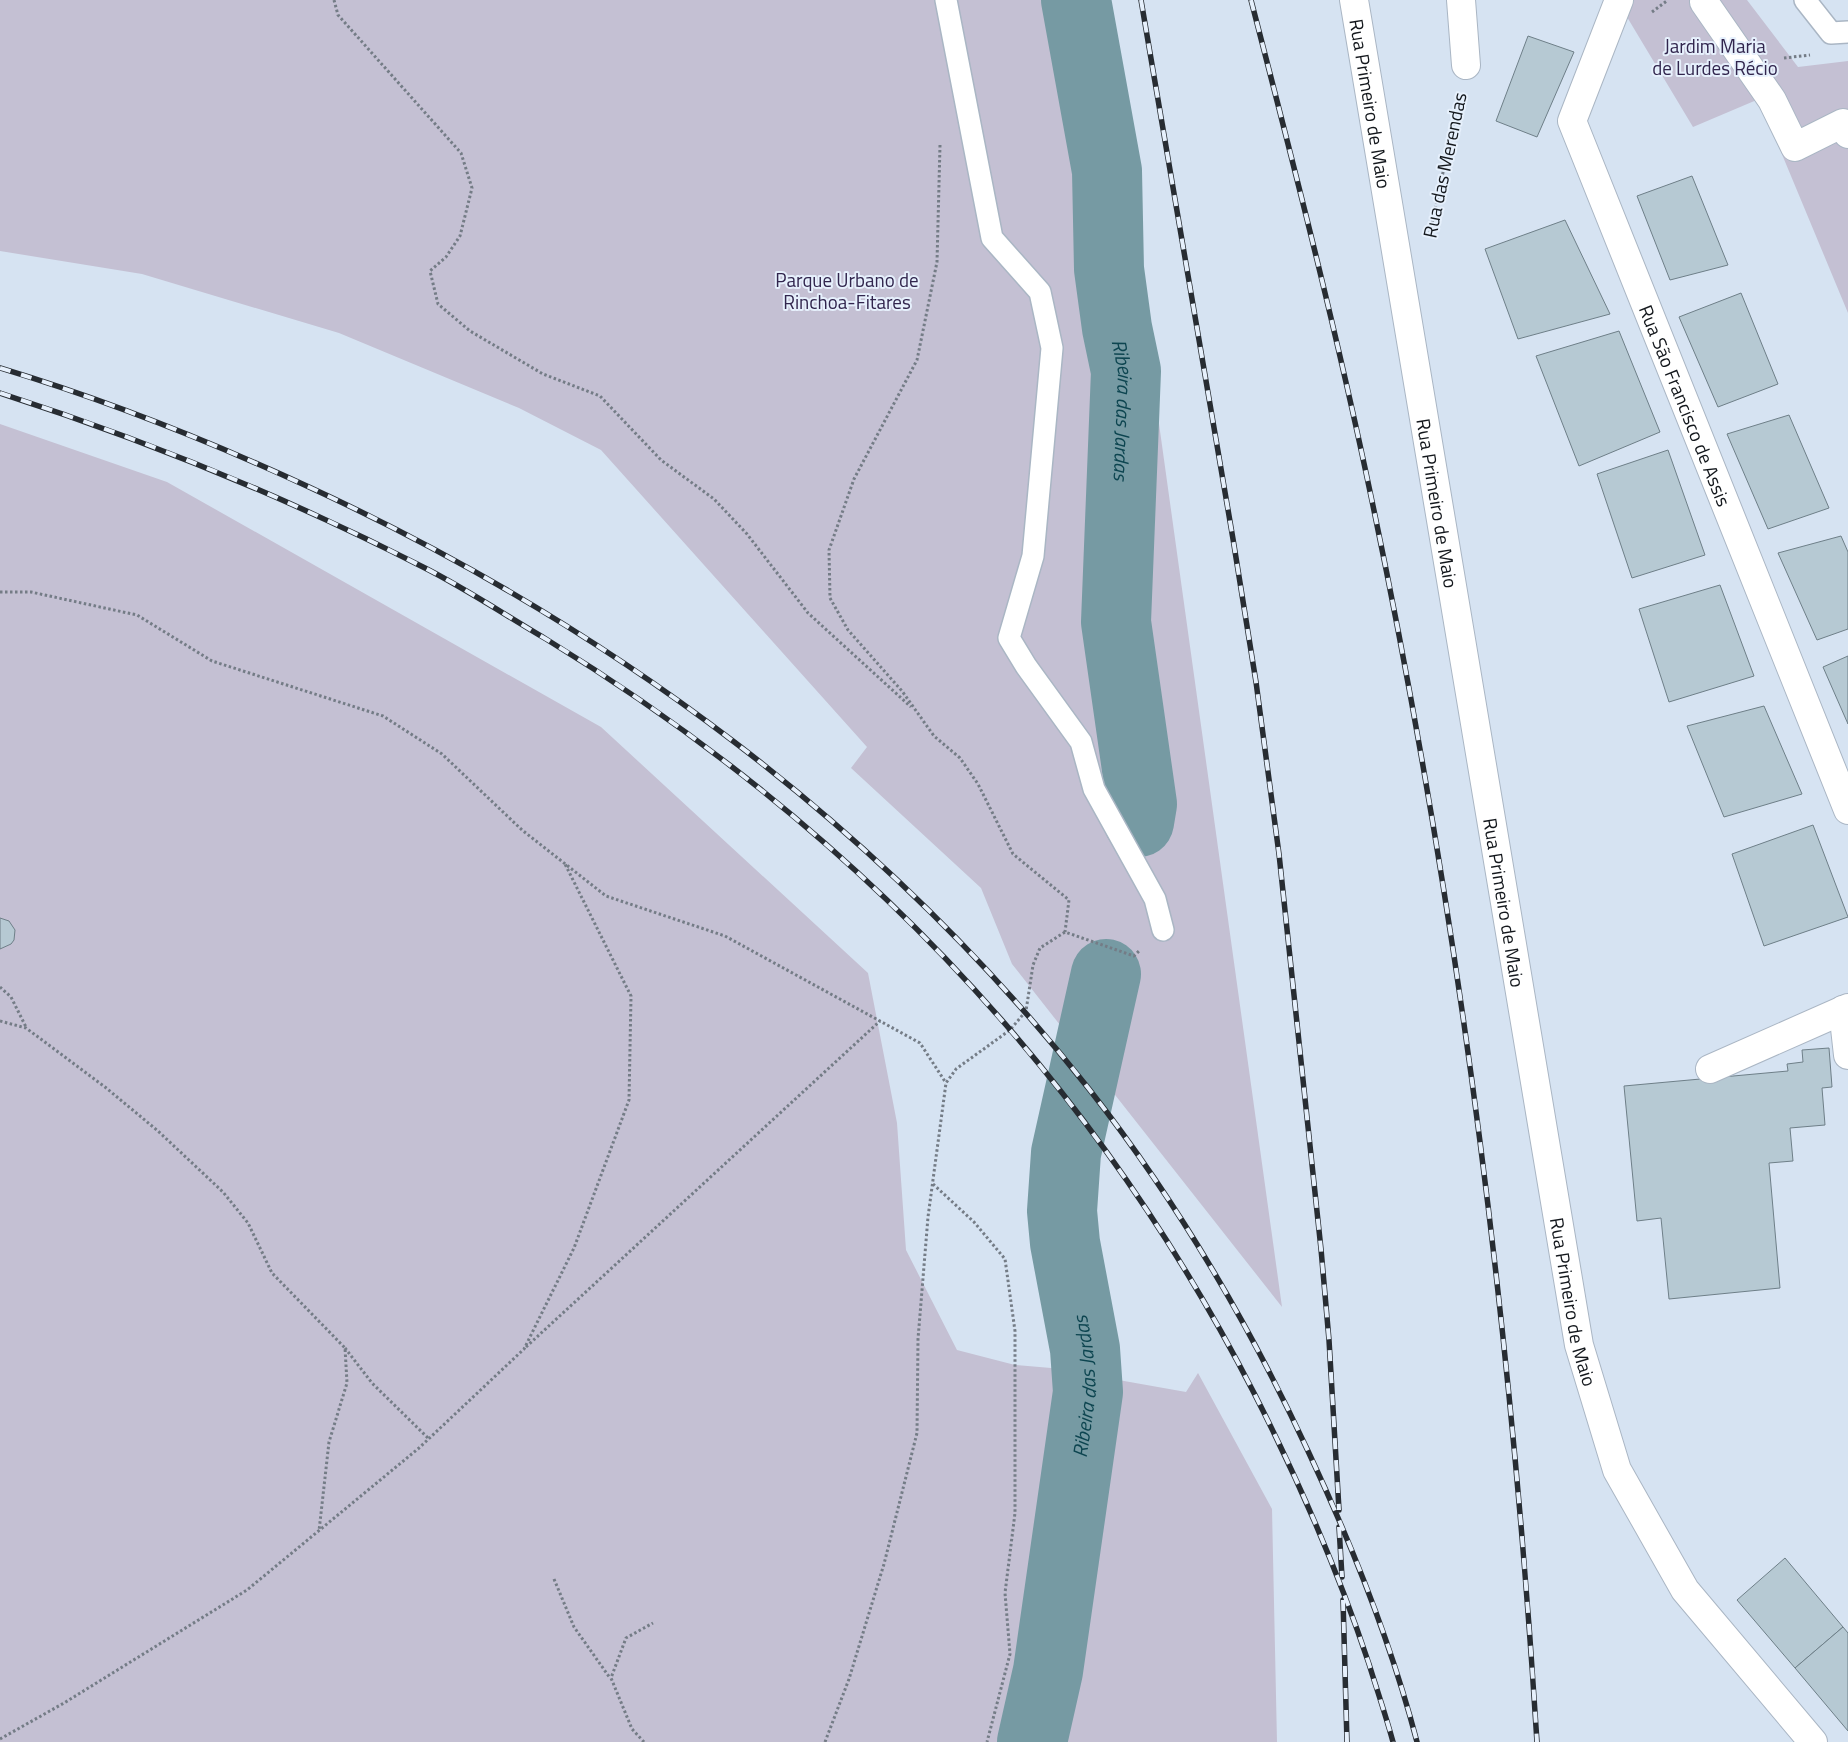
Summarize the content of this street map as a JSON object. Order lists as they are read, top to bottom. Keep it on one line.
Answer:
{"streets":{"street":["Rua Primeiro de Maio","Rua São Francisco de Assis"],"path":["Rua das Merendas"]},"water":["Ribeira das Jardas"],"parks":["Jardim Maria de Lurdes Récio","Parque Urbano de Rinchoa-Fitares"]}
